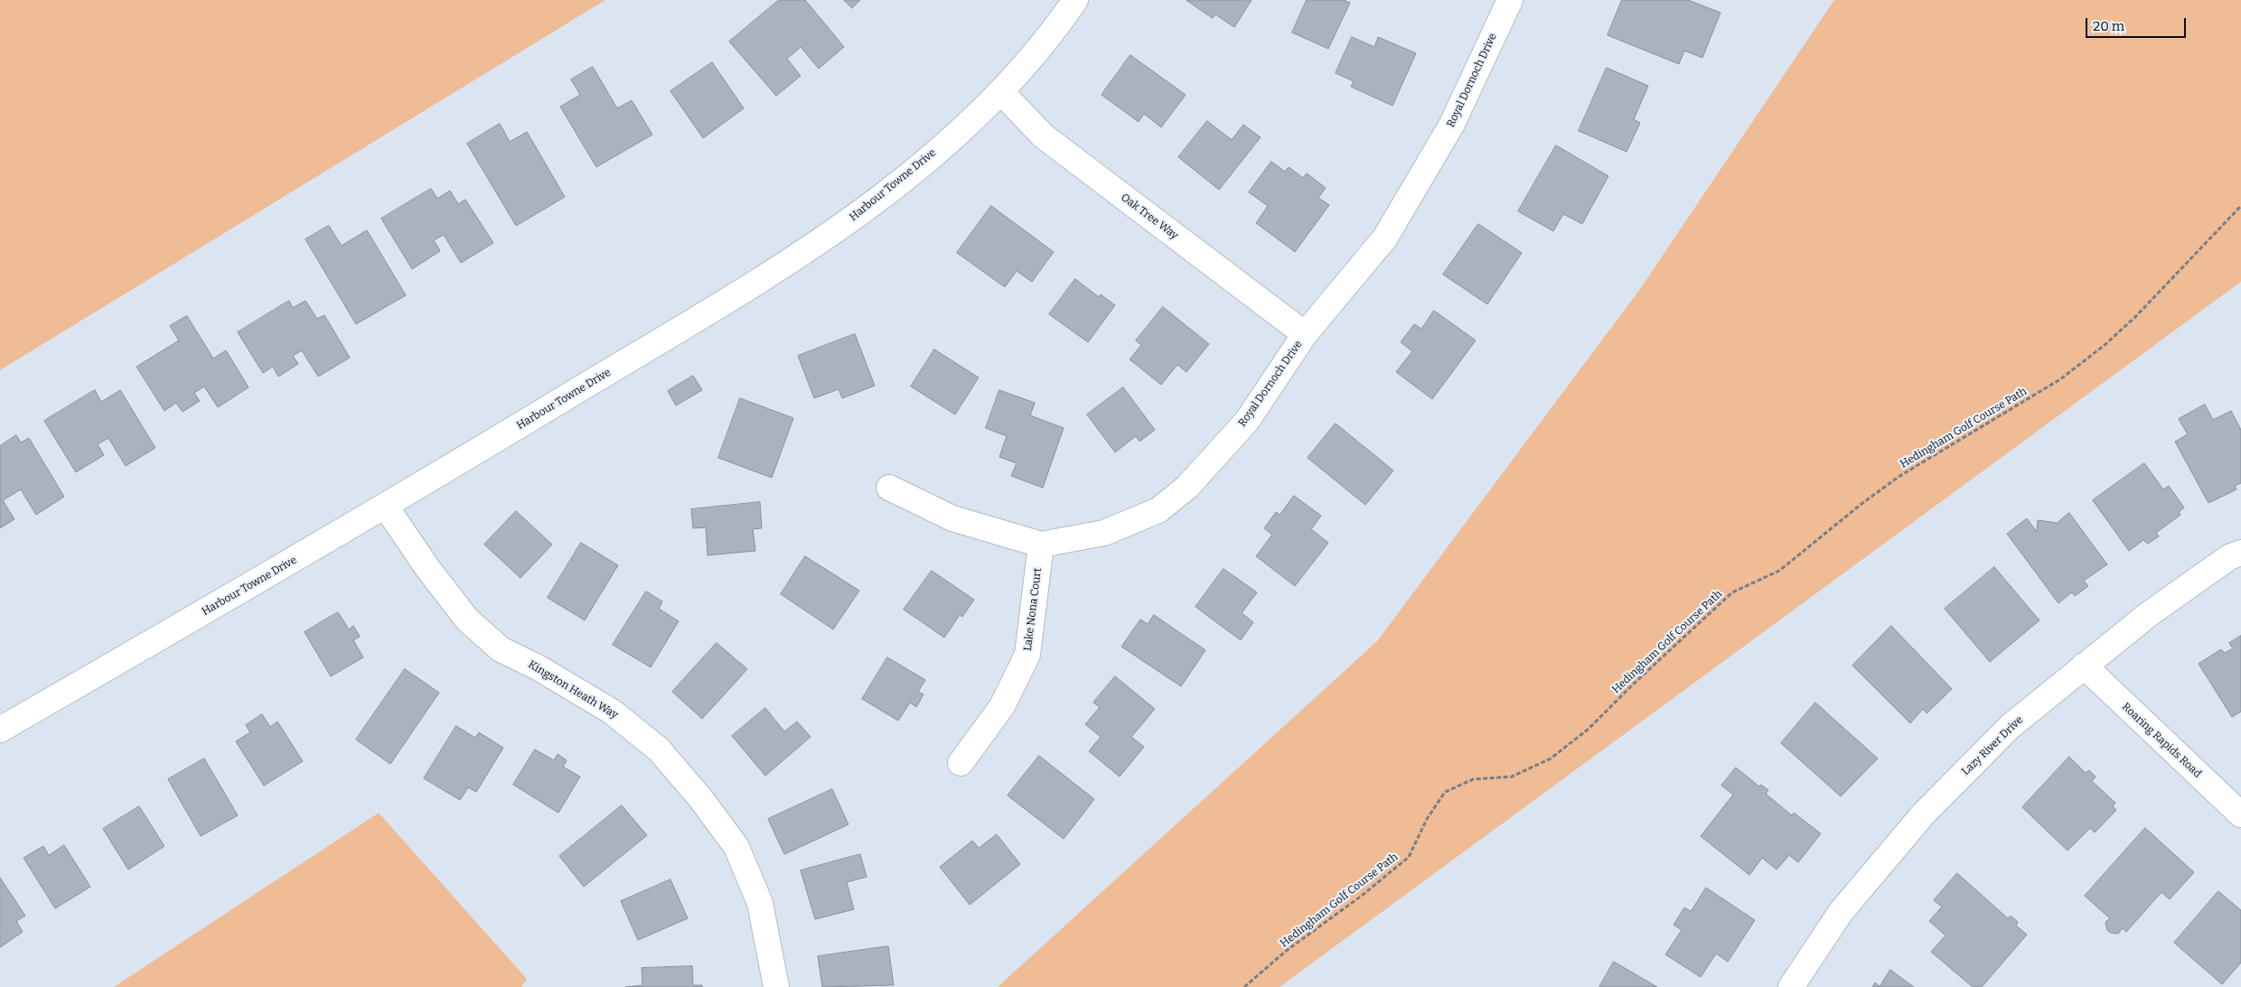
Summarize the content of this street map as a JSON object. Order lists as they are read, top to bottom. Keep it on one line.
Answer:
{"streets":{"street":["Royal Dornoch Drive","Harbour Towne Drive","Oak Tree Way","Lake Nona Court","Kingston Heath Way","Roaring Rapids Road","Lazy River Drive"],"path":["Hedingham Golf Course Path"]},"crossings":[["Royal Dornoch Drive","Oak Tree Way"],["Royal Dornoch Drive","Lake Nona Court"],["Harbour Towne Drive","Oak Tree Way"],["Harbour Towne Drive","Kingston Heath Way"],["Roaring Rapids Road","Lazy River Drive"]],"scale_bar":"20 m"}
